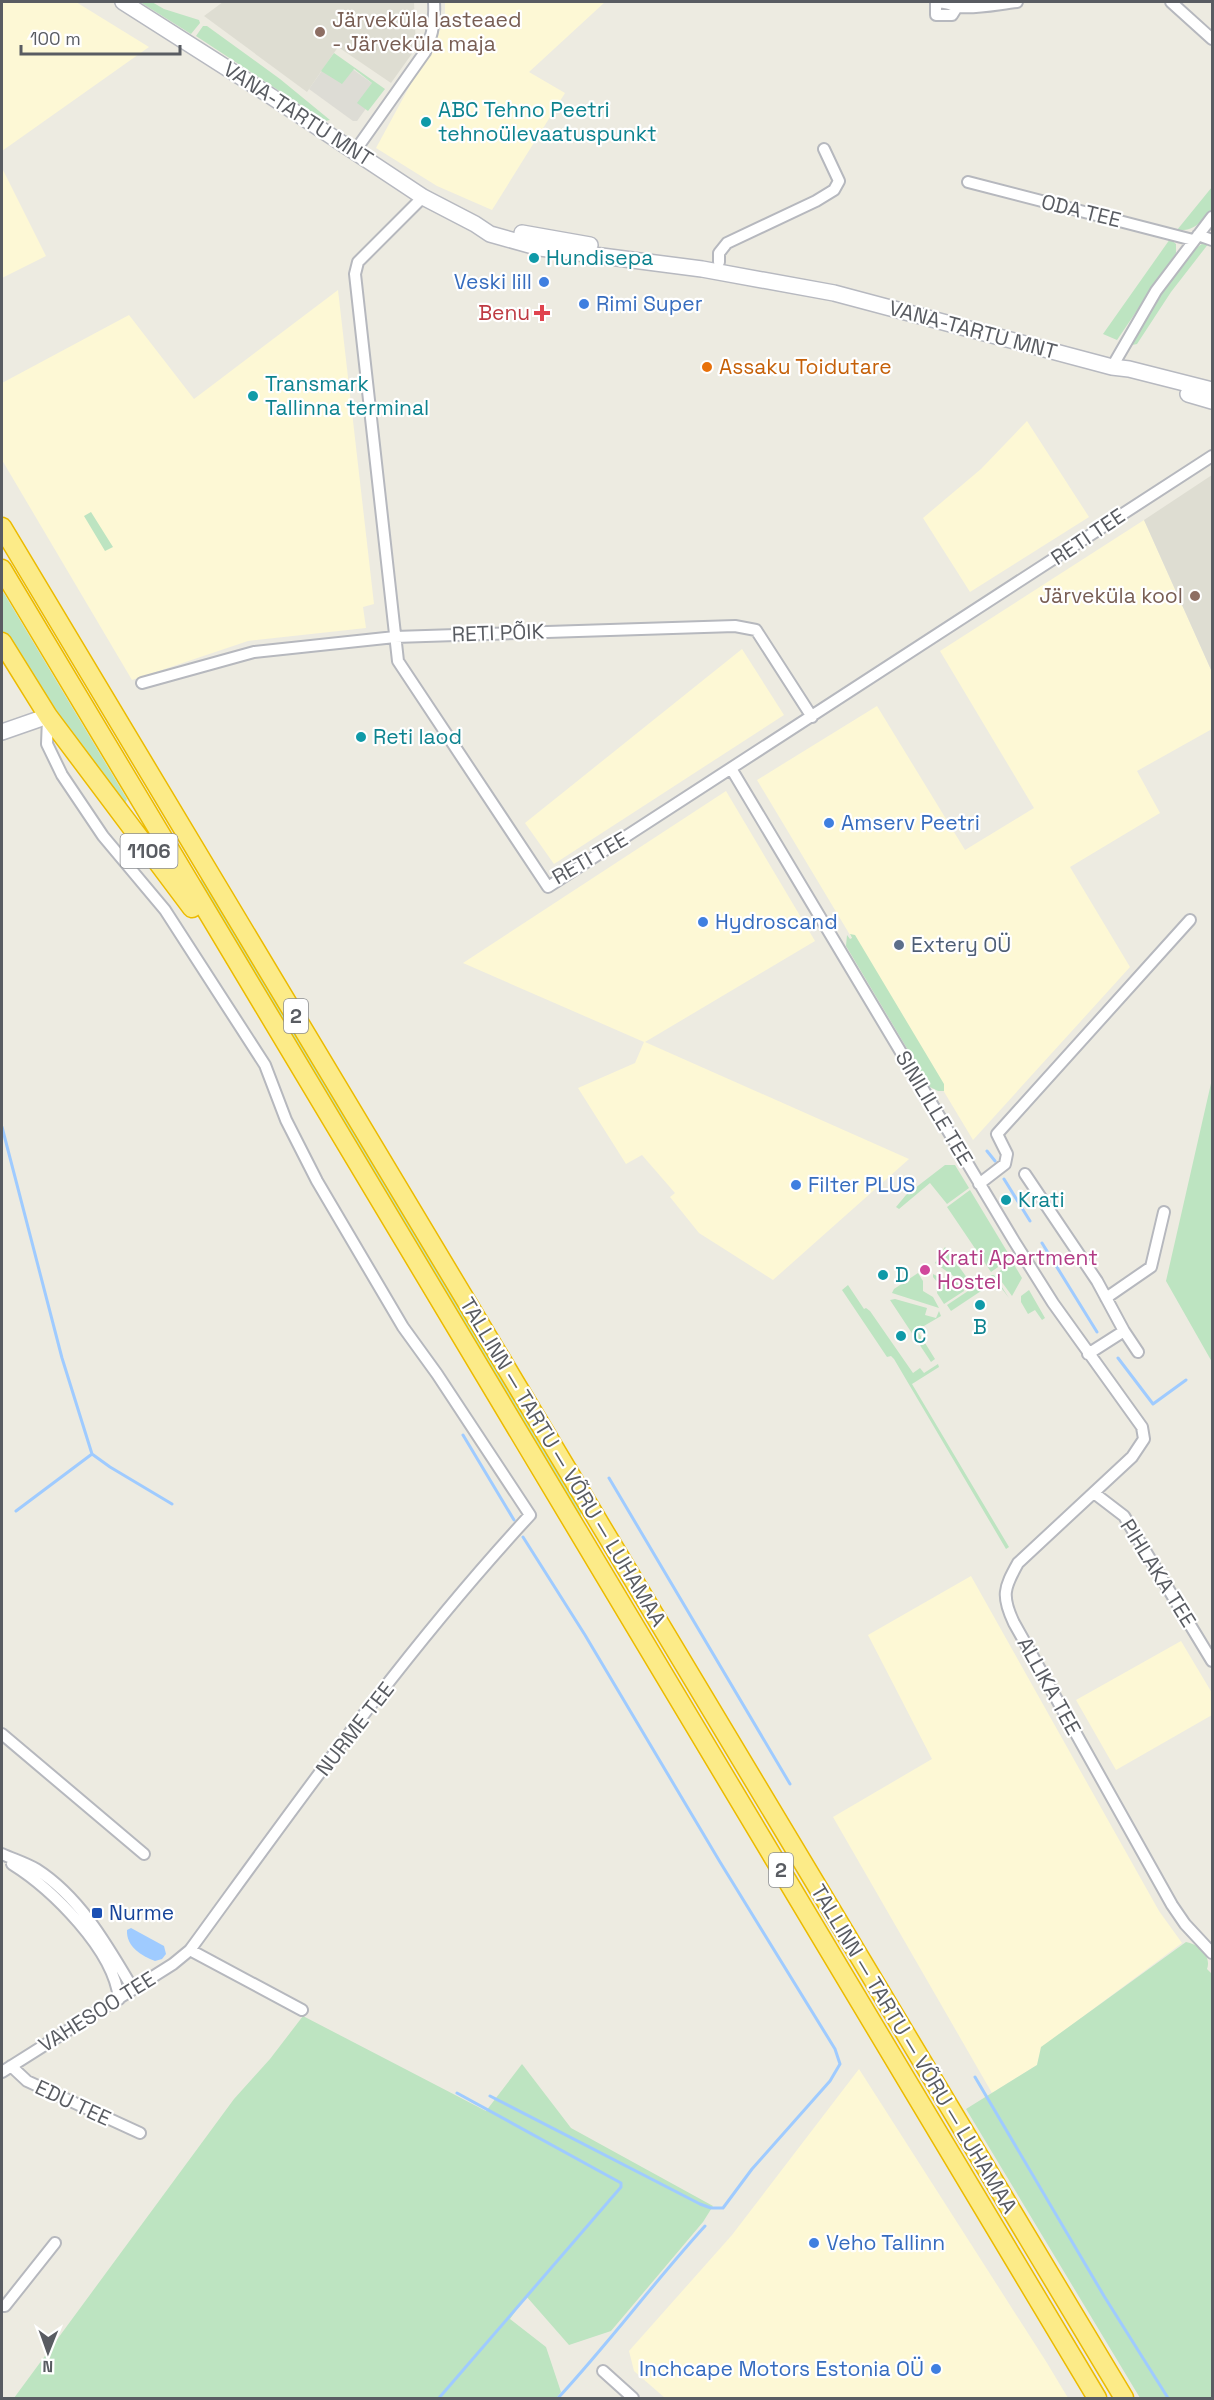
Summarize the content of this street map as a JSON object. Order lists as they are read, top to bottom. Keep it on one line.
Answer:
{"streets":{"highway":["1106","2","TALLINN — TARTU — VÕRU — LUHAMAA"],"street":["VANA-TARTU MNT","ODA TEE","RETI TEE","RETI PÕIK","SINILILLE TEE","PIHLAKA TEE","ALLIKA TEE","NURME TEE","VAHESOO TEE","EDU TEE"]},"crossings":[["VANA-TARTU MNT","RETI TEE"],["RETI TEE","RETI PÕIK"],["RETI TEE","SINILILLE TEE"],["1106","TALLINN — TARTU — VÕRU — LUHAMAA"],["1106","NURME TEE"],["SINILILLE TEE","ALLIKA TEE"],["PIHLAKA TEE","ALLIKA TEE"],["NURME TEE","VAHESOO TEE"],["VAHESOO TEE","EDU TEE"]],"places":{"other":["Järveküla lasteaed - Järveküla maja","ABC Tehno Peetri tehnoülevaatuspunkt","Hundisepa","Veski lill","Rimi Super","Assaku Toidutare","Transmark Tallinna terminal","Järveküla kool","Reti laod","Amserv Peetri","Hydroscand","Extery OÜ","Filter PLUS","Krati","Krati Apartment Hostel","D","B","C","Veho Tallinn","Inchcape Motors Estonia OÜ"],"health":["Benu"],"transit":["Nurme"]},"scale_bar":"100 m","north":"bottom"}
